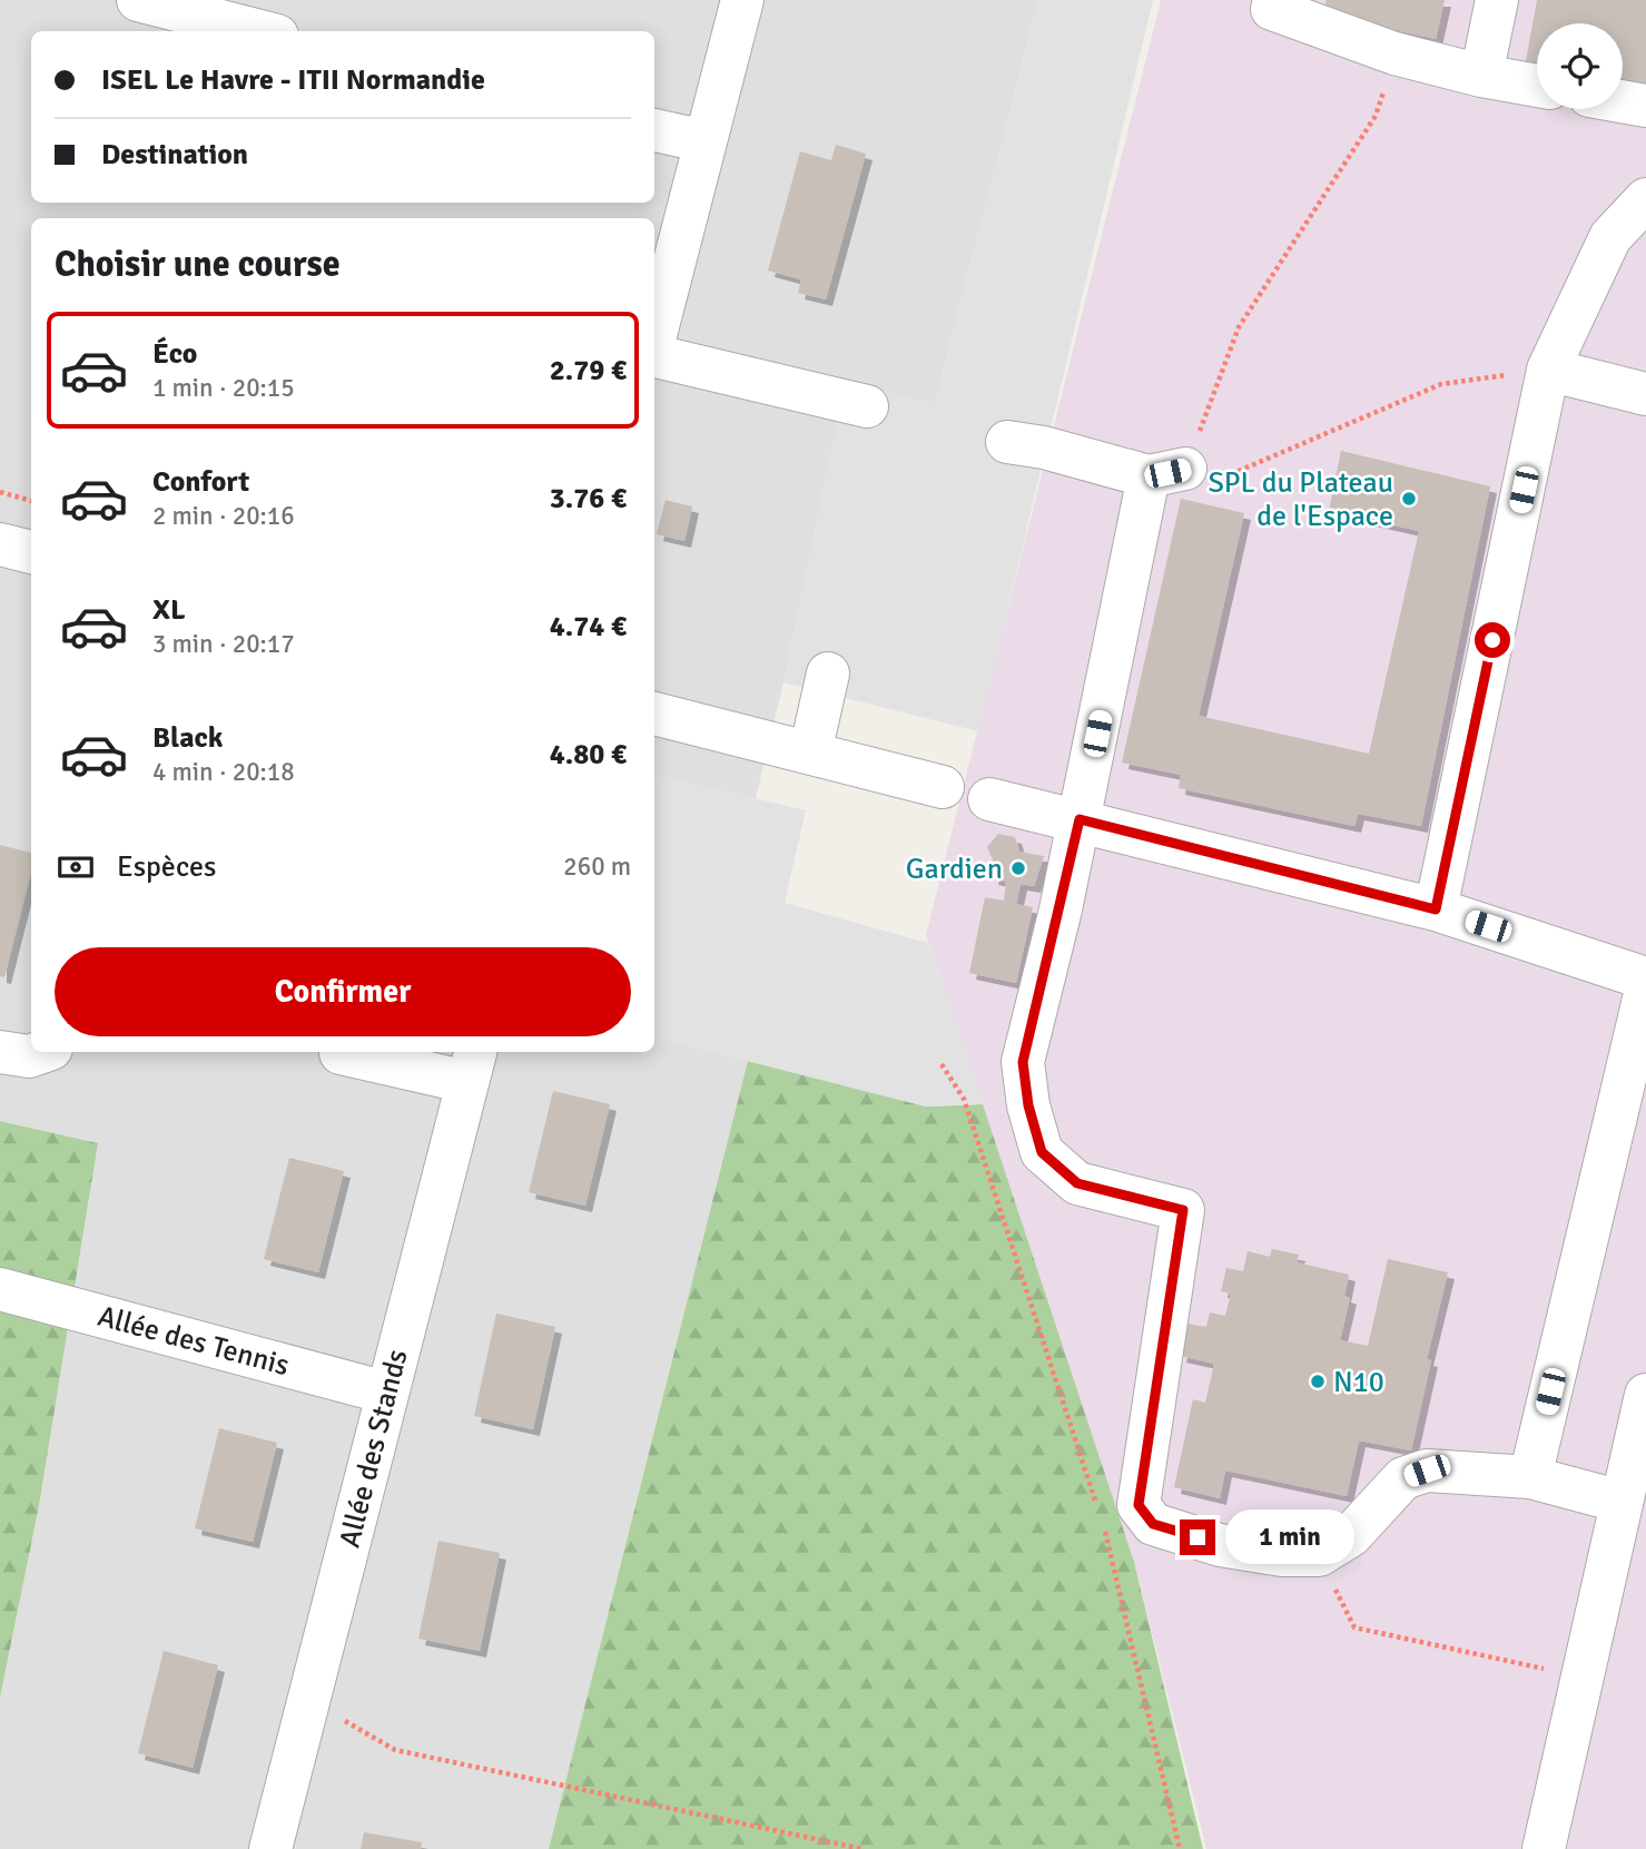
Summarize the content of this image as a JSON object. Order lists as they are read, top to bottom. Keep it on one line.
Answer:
{"streets":{"street":["Allée des Tennis","Allée des Stands"]},"crossings":[["Allée des Tennis","Allée des Stands"]],"places":["SPL du Plateau de l'Espace","Gardien","N10"],"page":{"banner":["ISEL Le Havre - ITII Normandie","Destination"],"heading":"Choisir une course","list":[{"name":"Éco","note":"1 min · 20:15","value":"2.79 €"},{"name":"Confort","note":"2 min · 20:16","value":"3.76 €"},{"name":"XL","note":"3 min · 20:17","value":"4.74 €"},{"name":"Black","note":"4 min · 20:18","value":"4.80 €"}],"pay":["Espèces","260 m"],"buttons":"Confirmer","bubble":"1 min"}}
